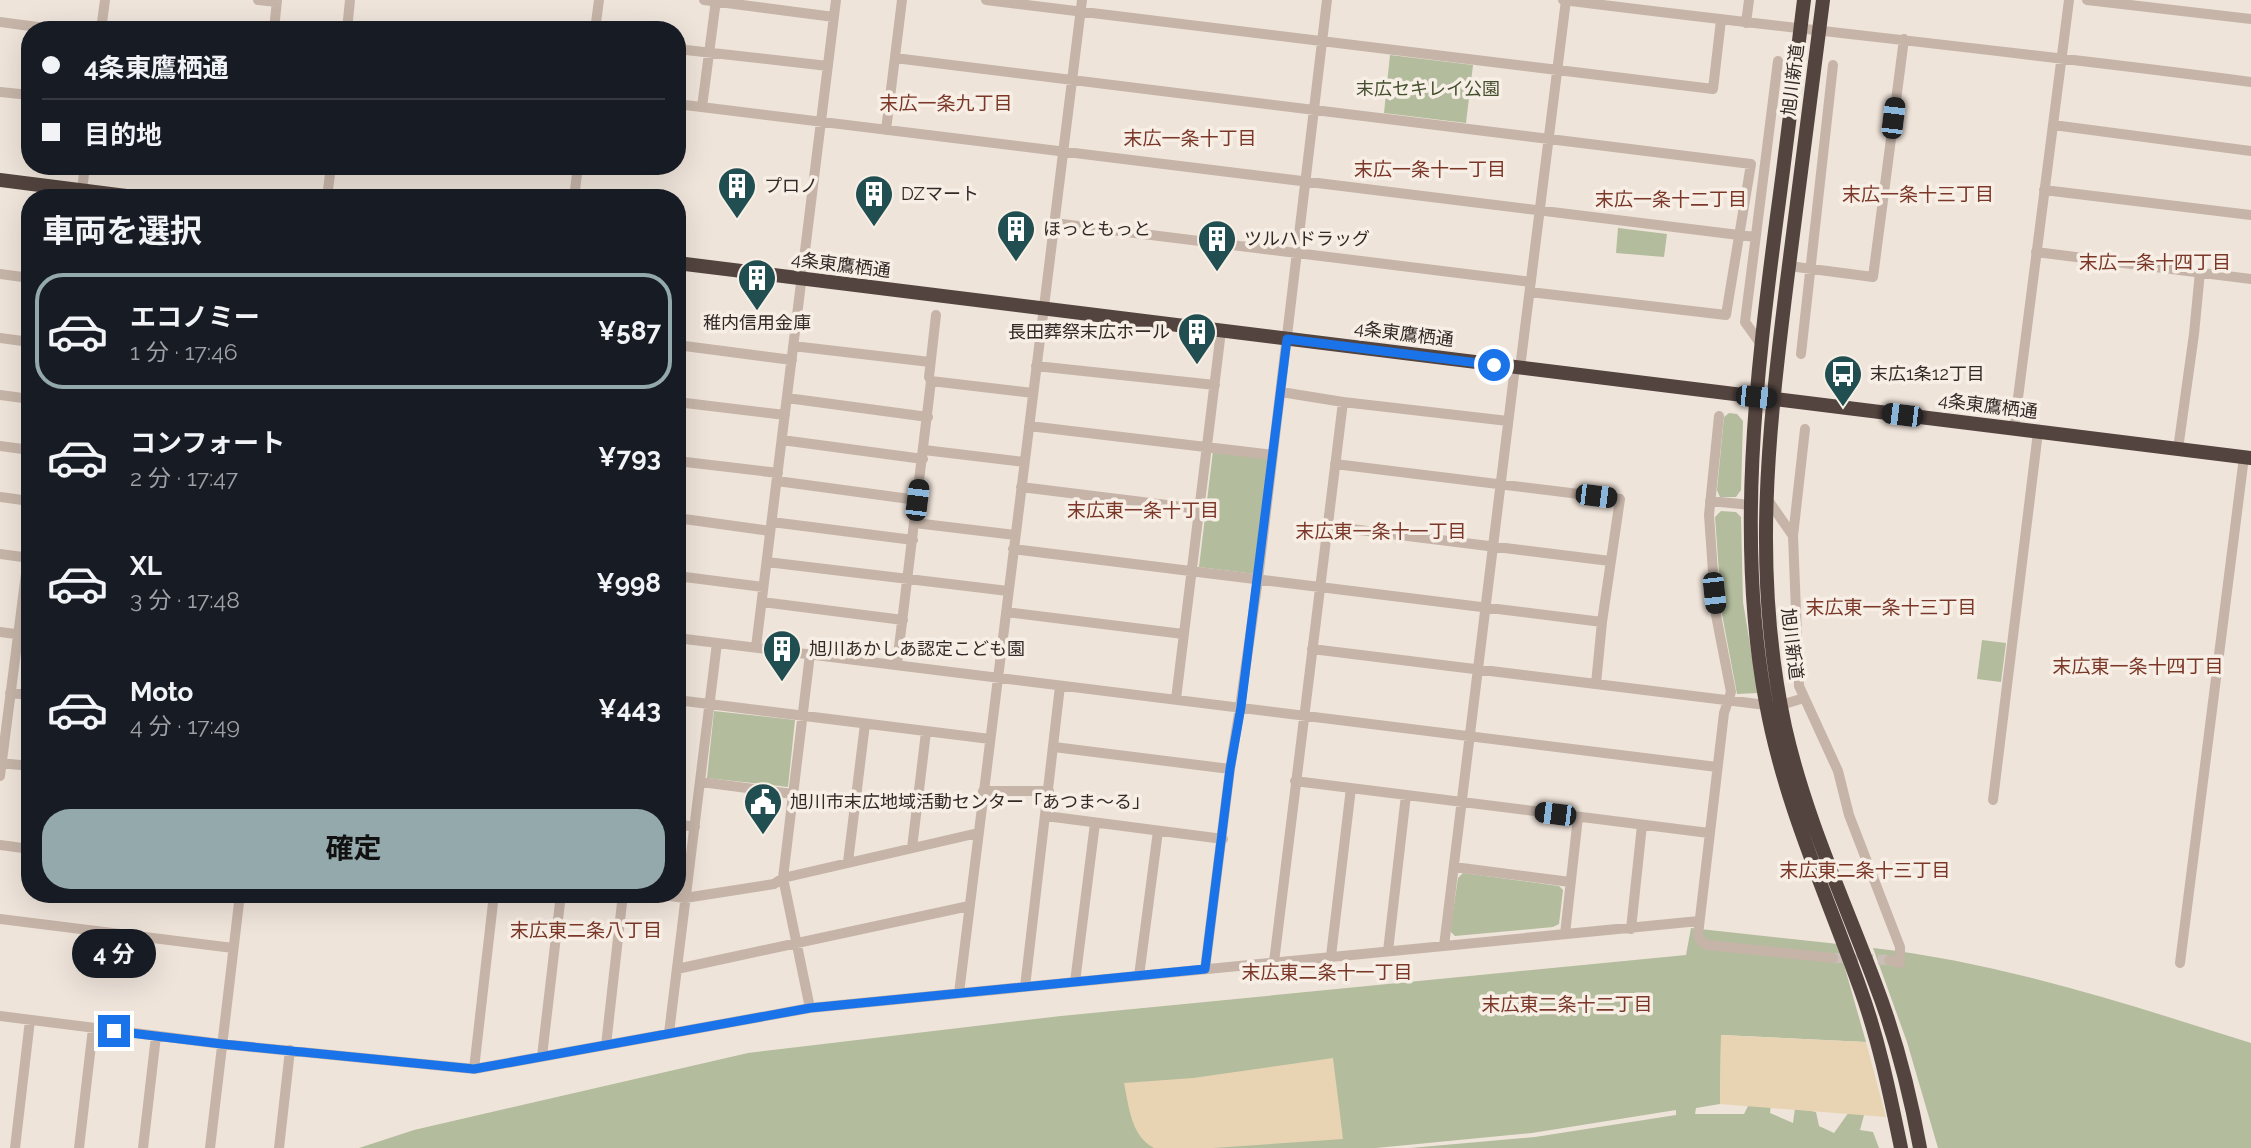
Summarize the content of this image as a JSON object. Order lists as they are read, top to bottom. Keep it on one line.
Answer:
{"streets":{"highway":["旭川新道","4条東鷹栖通"]},"crossings":[["旭川新道","4条東鷹栖通"]],"districts":["末広一条九丁目","末広一条十丁目","末広一条十一丁目","末広一条十三丁目","末広一条十二丁目","末広一条十四丁目","末広東一条十丁目","末広東一条十一丁目","末広東一条十三丁目","末広東一条十四丁目","末広東二条十三丁目","末広東二条八丁目","末広東二条十一丁目","末広東二条十二丁目"],"parks":["末広セキレイ公園"],"places":{"building":["プロノ","DZマート","ほっともっと","ツルハドラッグ","稚内信用金庫","長田葬祭末広ホール","旭川あかしあ認定こども園"],"bus stop":["末広1条12丁目"],"public building":["旭川市末広地域活動センター「あつま〜る」"]},"page":{"banner":["4条東鷹栖通","目的地"],"heading":"車両を選択","list":[{"name":"エコノミー","note":"1 分 · 17:46","value":"¥587"},{"name":"コンフォート","note":"2 分 · 17:47","value":"¥793"},{"name":"XL","note":"3 分 · 17:48","value":"¥998"},{"name":"Moto","note":"4 分 · 17:49","value":"¥443"}],"buttons":"確定","bubble":"4 分"}}
